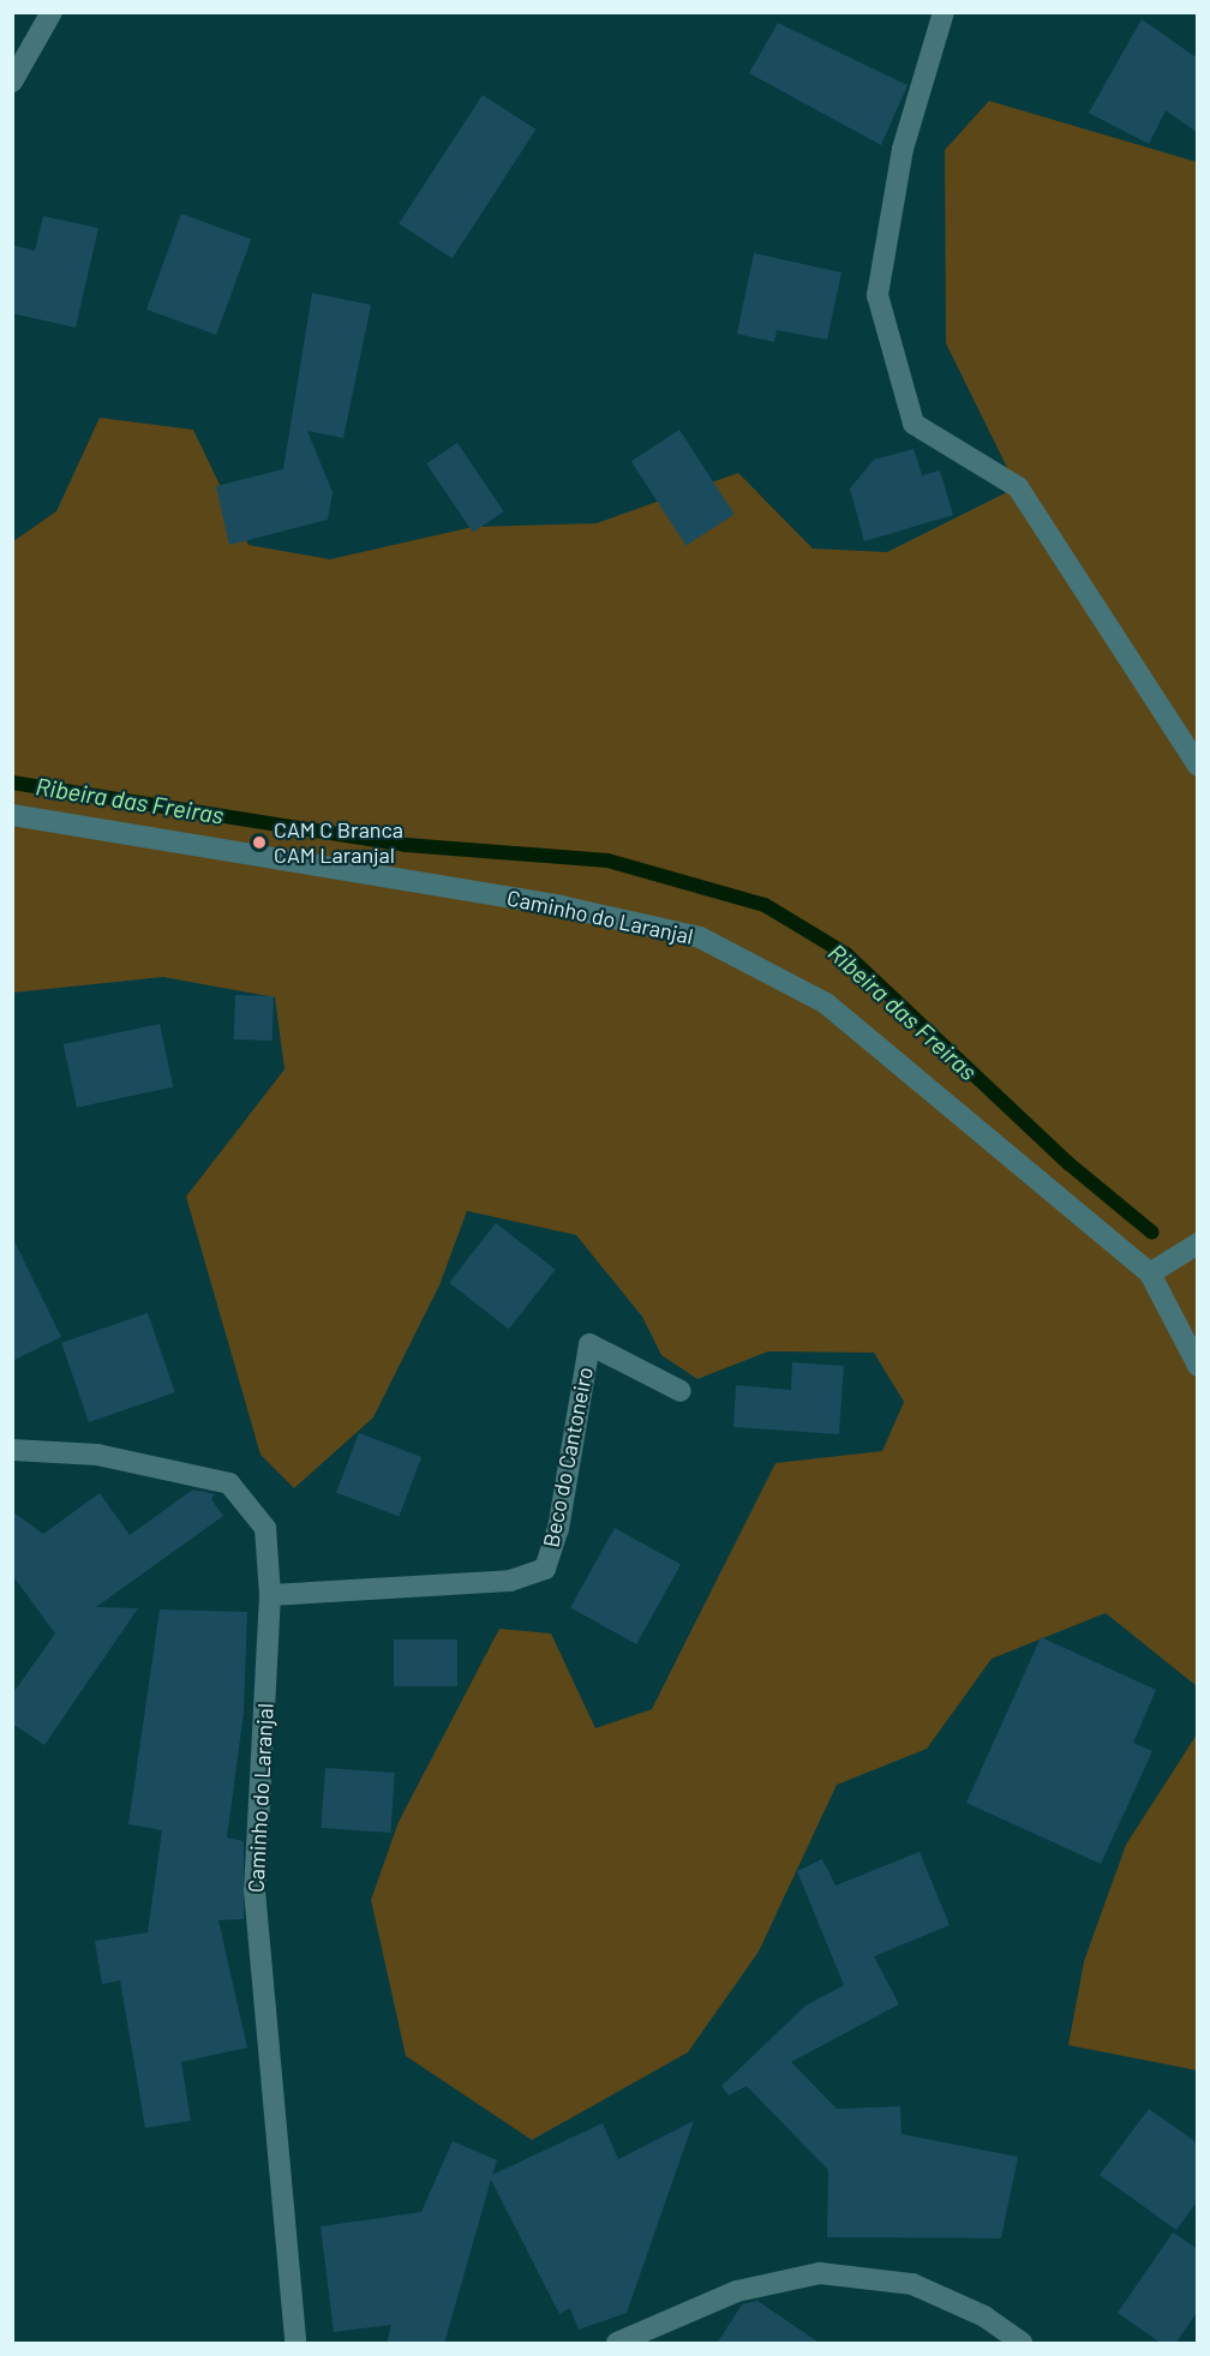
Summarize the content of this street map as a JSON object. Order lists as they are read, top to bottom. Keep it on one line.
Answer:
{"streets":{"street":["Caminho do Laranjal","Beco do Cantoneiro"]},"crossings":[["Caminho do Laranjal","Beco do Cantoneiro"]],"water":["Ribeira das Freiras"],"places":["CAM C Branca CAM Laranjal"]}
